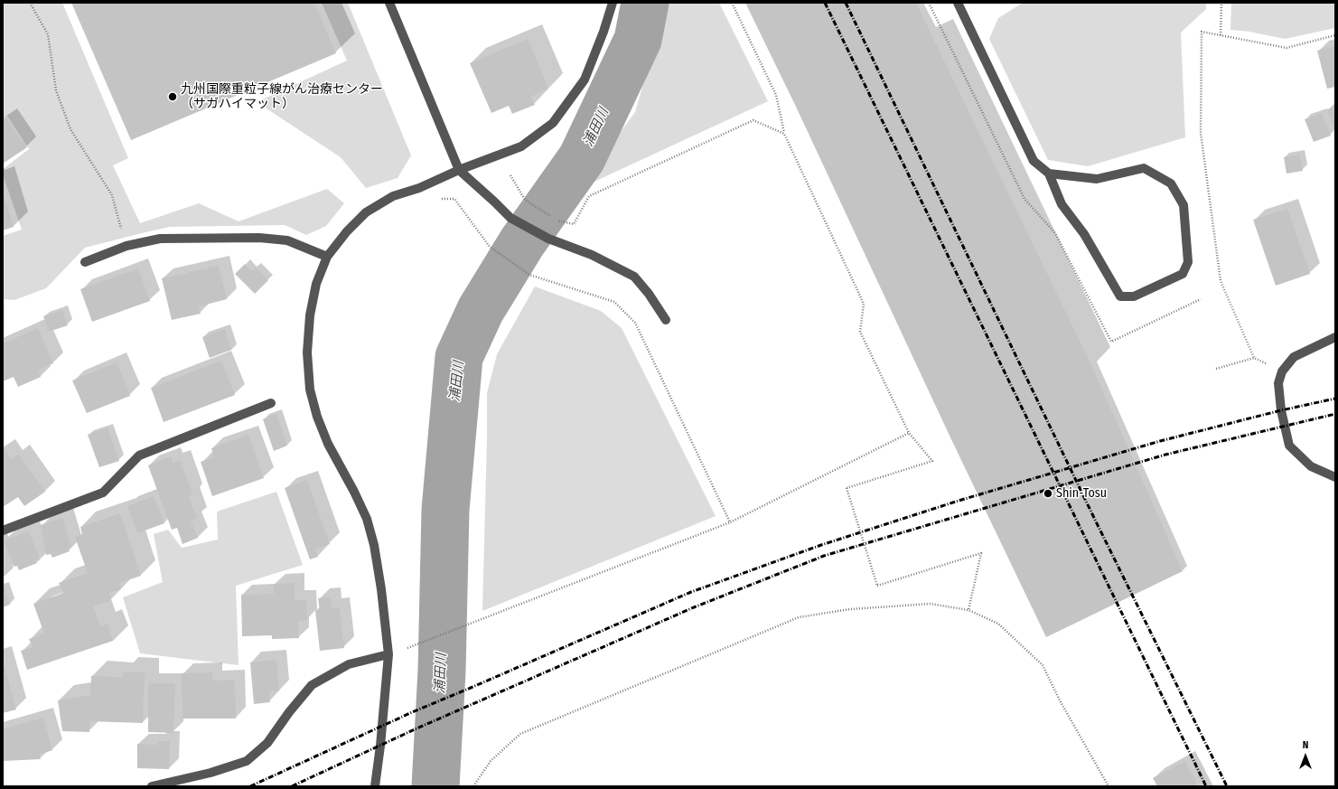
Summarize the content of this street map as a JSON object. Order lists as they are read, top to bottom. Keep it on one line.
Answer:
{"water":["浦田川"],"places":["九州国際重粒子線がん治療センター （サガハイマット）","Shin-Tosu"],"north":"top"}
